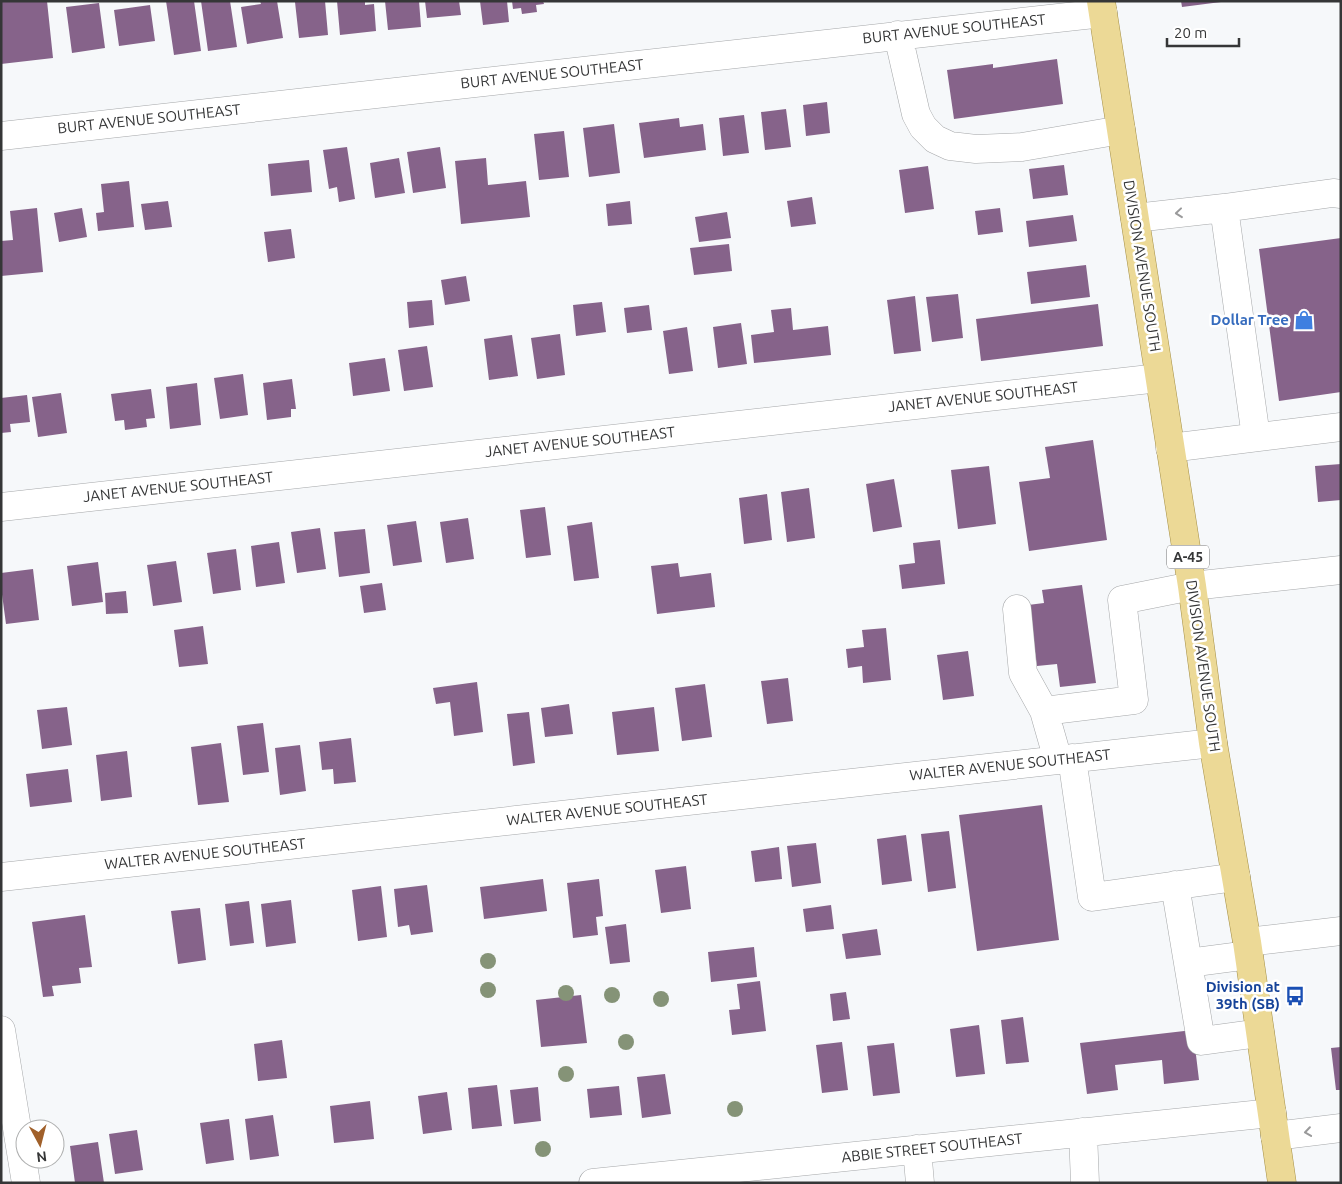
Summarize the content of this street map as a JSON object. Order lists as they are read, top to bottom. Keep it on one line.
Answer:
{"streets":{"main road":["DIVISION AVENUE SOUTH","A-45"],"street":["BURT AVENUE SOUTHEAST","JANET AVENUE SOUTHEAST","WALTER AVENUE SOUTHEAST","ABBIE STREET SOUTHEAST"]},"crossings":[["BURT AVENUE SOUTHEAST","DIVISION AVENUE SOUTH"],["DIVISION AVENUE SOUTH","JANET AVENUE SOUTHEAST"],["DIVISION AVENUE SOUTH","WALTER AVENUE SOUTHEAST"],["DIVISION AVENUE SOUTH","ABBIE STREET SOUTHEAST"]],"places":{"shop":["Dollar Tree"],"bus stop":["Division at 39th (SB)"]},"scale_bar":"20 m","north":"bottom"}
